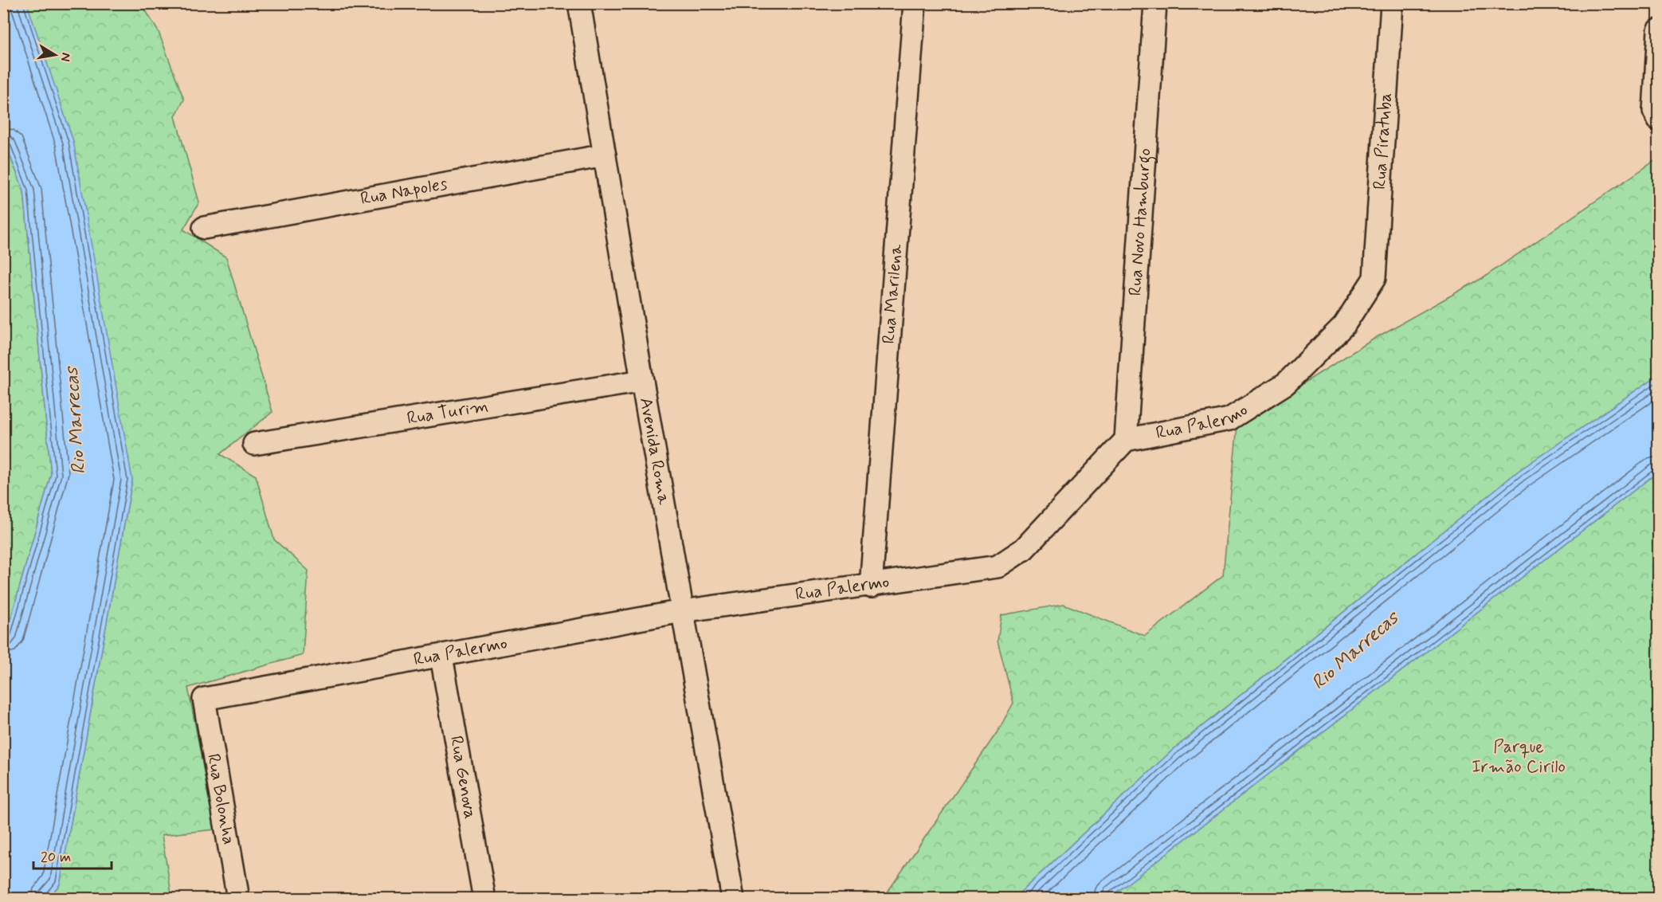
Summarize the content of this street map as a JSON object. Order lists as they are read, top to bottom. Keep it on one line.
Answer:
{"streets":{"street":["Rua Piratuba","Rua Napoles","Rua Novo Hamburgo","Rua Marilena","Rua Turim","Rua Palermo","Avenida Roma","Rua Genova","Rua Bolonha"]},"crossings":[["Rua Piratuba","Rua Palermo"],["Rua Napoles","Avenida Roma"],["Rua Novo Hamburgo","Rua Palermo"],["Rua Marilena","Rua Palermo"],["Rua Turim","Avenida Roma"],["Rua Palermo","Avenida Roma"],["Rua Palermo","Rua Genova"],["Rua Palermo","Rua Bolonha"]],"water":["Rio Marrecas"],"parks":["Parque Irmão Cirilo"],"scale_bar":"20 m","north":"right"}
